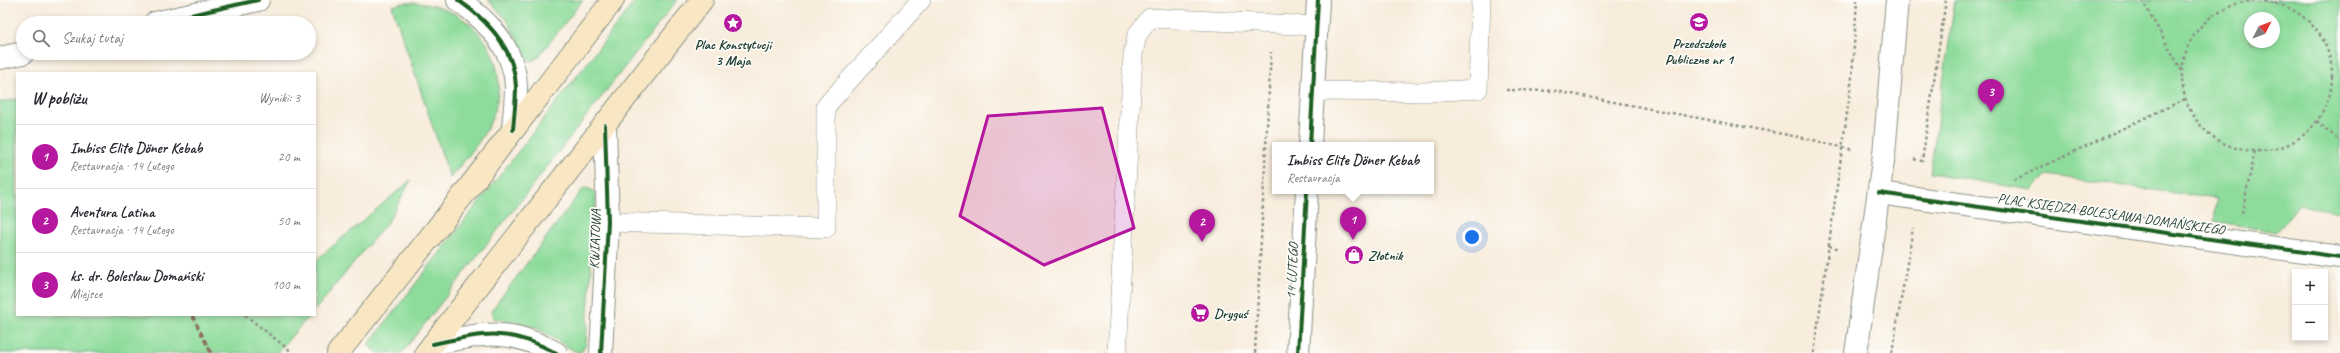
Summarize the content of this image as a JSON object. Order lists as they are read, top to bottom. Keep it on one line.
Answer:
{"streets":{"street":["PLAC KSIĘDZA BOLESŁAWA DOMAŃSKIEGO","KWIATOWA","14 LUTEGO"]},"places":{"school or university":["Przedszkole Publiczne nr 1"],"place":["Plac Konstytucji 3 Maja"],"shop":["Złotnik"],"supermarket":["Dryguś"]},"north":"top right","page":{"search":"Szukaj tutaj","heading":["W pobliżu","Wyniki: 3"],"pins":["3","1","2"],"list":[{"mark":"1","name":"Imbiss Elite Döner Kebab","note":"Restauracja · 14 Lutego","value":"20 m"},{"mark":"2","name":"Aventura Latina","note":"Restauracja · 14 Lutego","value":"50 m"},{"mark":"3","name":"ks. dr. Bolesław Domański","note":"Miejsce","value":"100 m"}],"popup":["Imbiss Elite Döner Kebab","Restauracja"],"map_buttons":["+","−"]}}
